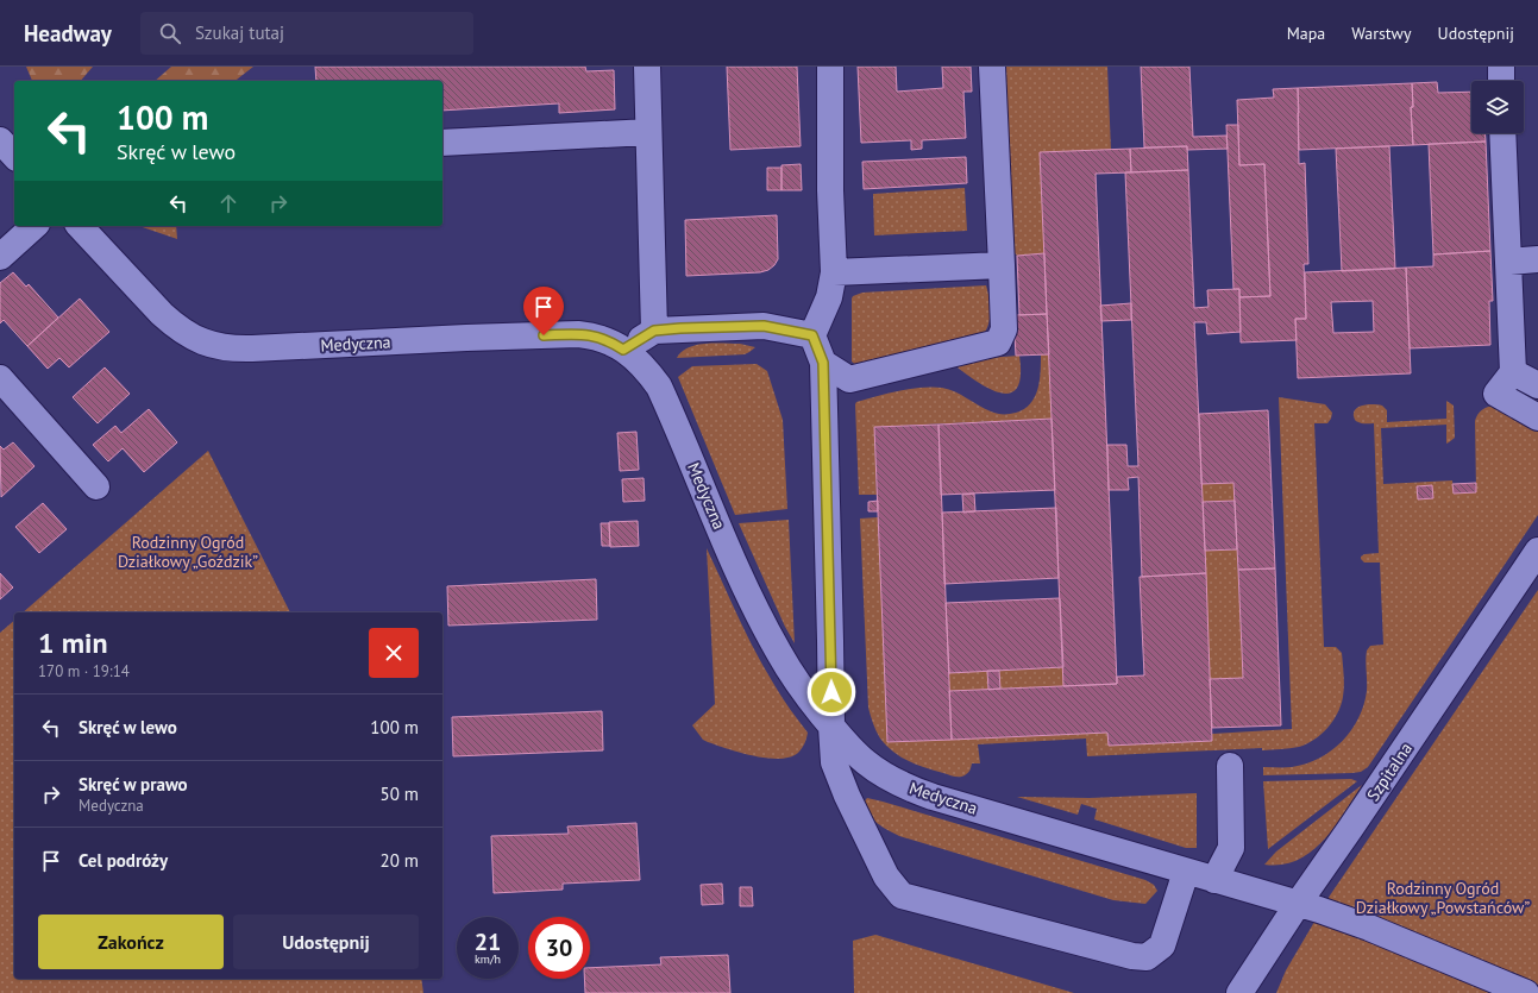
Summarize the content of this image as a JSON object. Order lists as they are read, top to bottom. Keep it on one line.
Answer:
{"streets":{"street":["Medyczna","Szpitalna"]},"crossings":[["Medyczna","Szpitalna"]],"parks":["Rodzinny Ogród Działkowy „Goździk”","Rodzinny Ogród Działkowy „Powstańców”"],"page":{"header":"Headway","search":"Szukaj tutaj","nav":["Mapa","Warstwy","Udostępnij"],"turn":["100 m","Skręć w lewo"],"heading":["1 min","170 m · 19:14"],"list":[{"name":"Skręć w lewo","value":"100 m"},{"name":"Skręć w prawo","note":"Medyczna","value":"50 m"},{"name":"Cel podróży","value":"20 m"}],"buttons":["Zakończ","Udostępnij"],"speed":"21 km/h","limit":"30"}}
